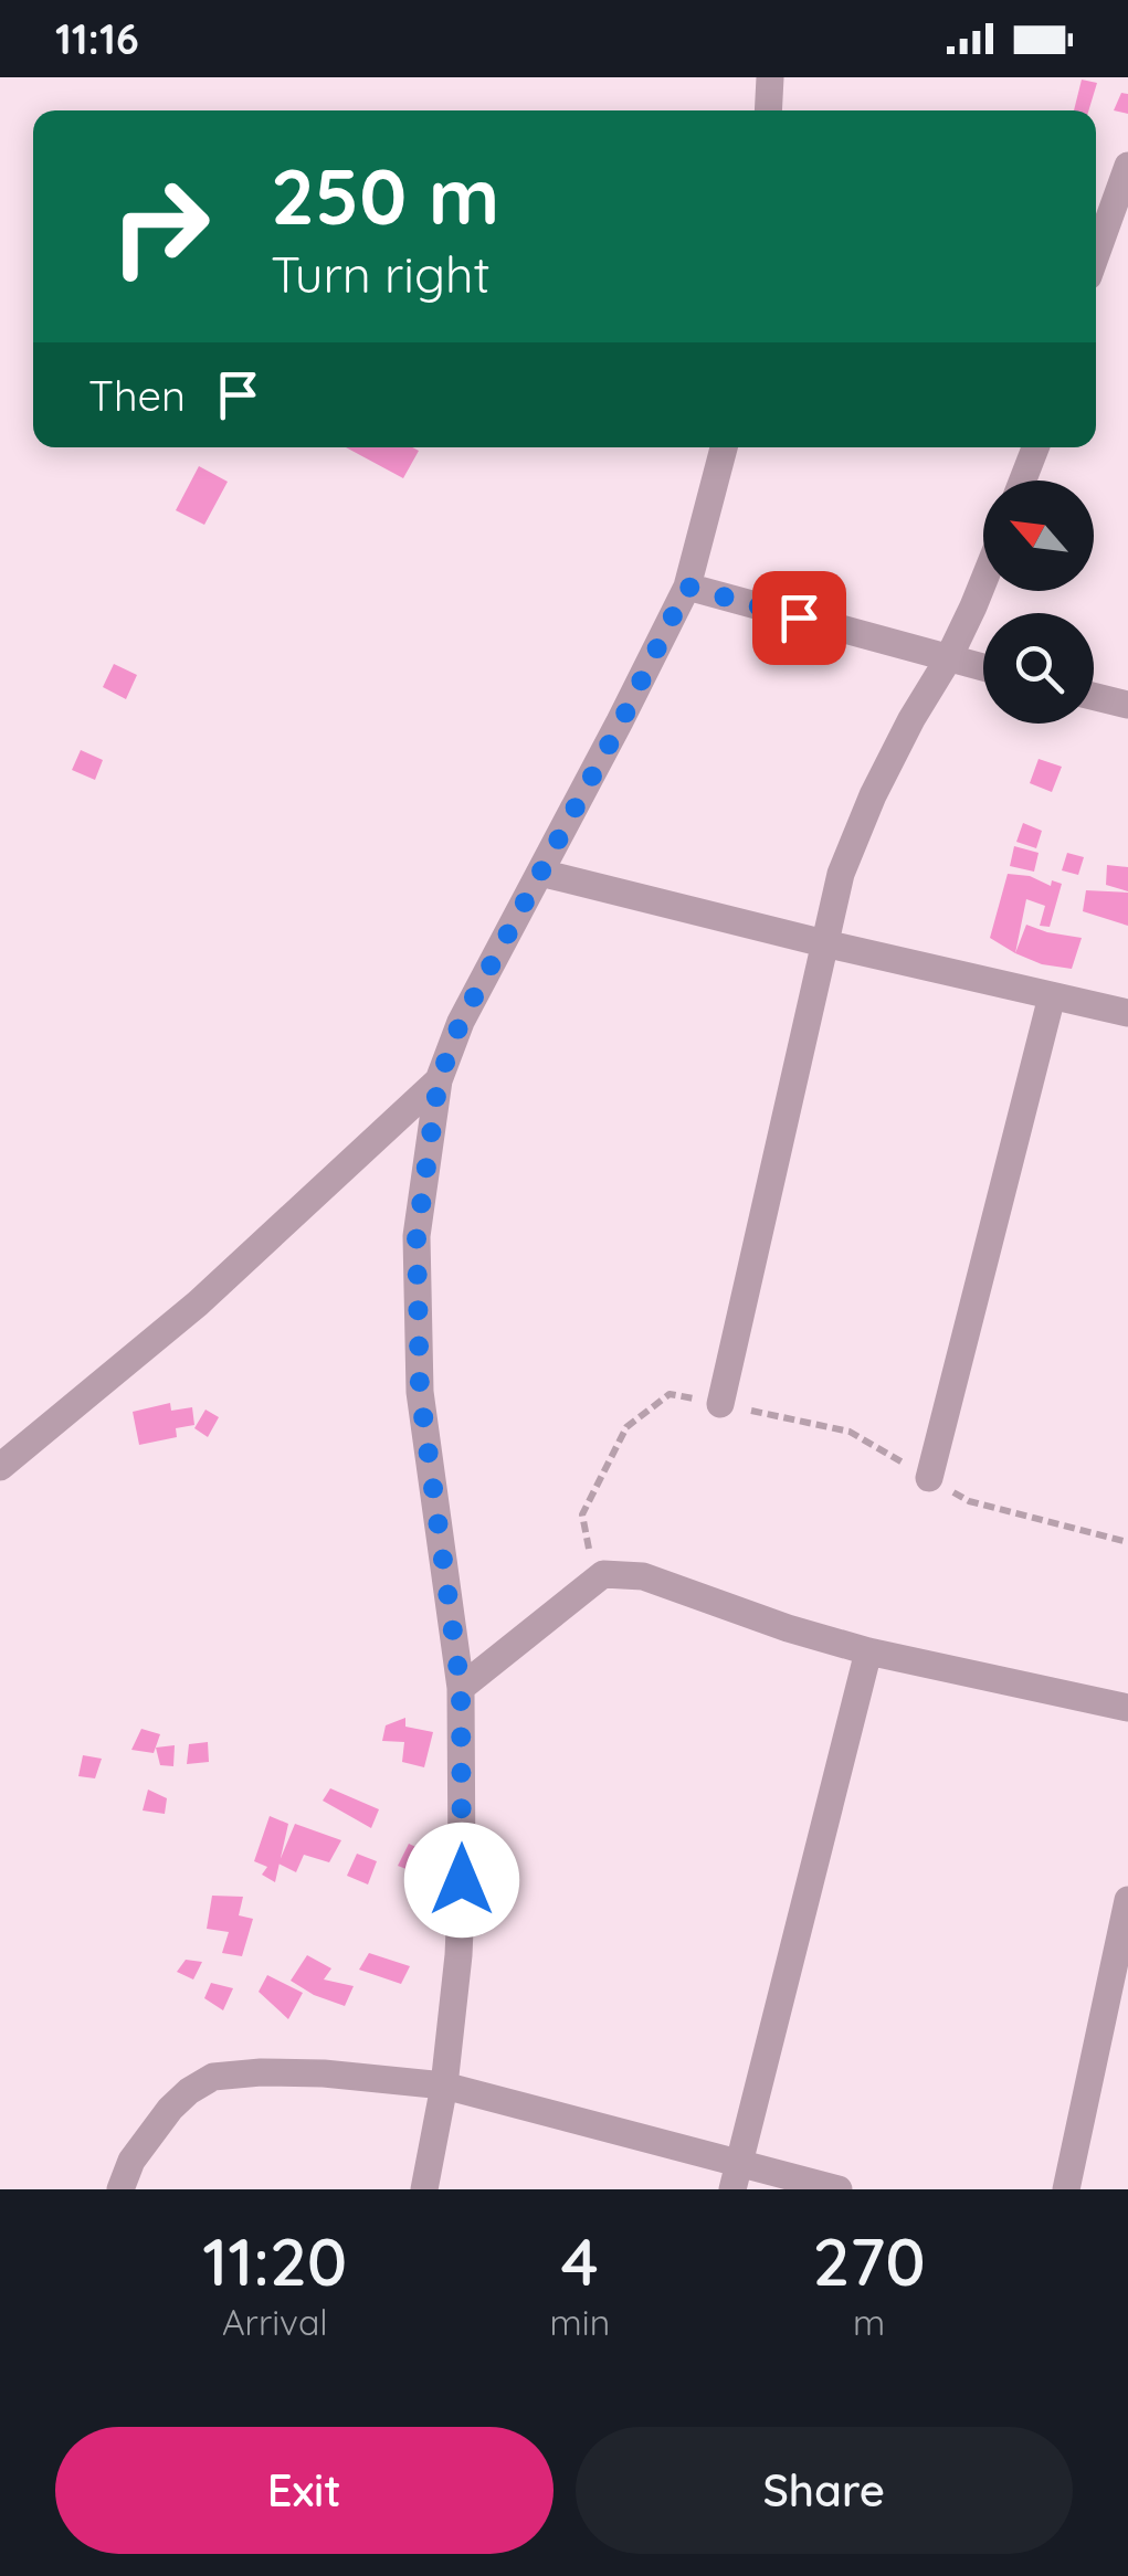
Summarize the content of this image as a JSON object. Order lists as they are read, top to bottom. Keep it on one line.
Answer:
{"north":"top left","page":{"status":"11:16","turn":["250 m","Turn right"],"then":"Then","eta":["11:20","Arrival","4","min","270","m"],"buttons":["Exit","Share"]}}
